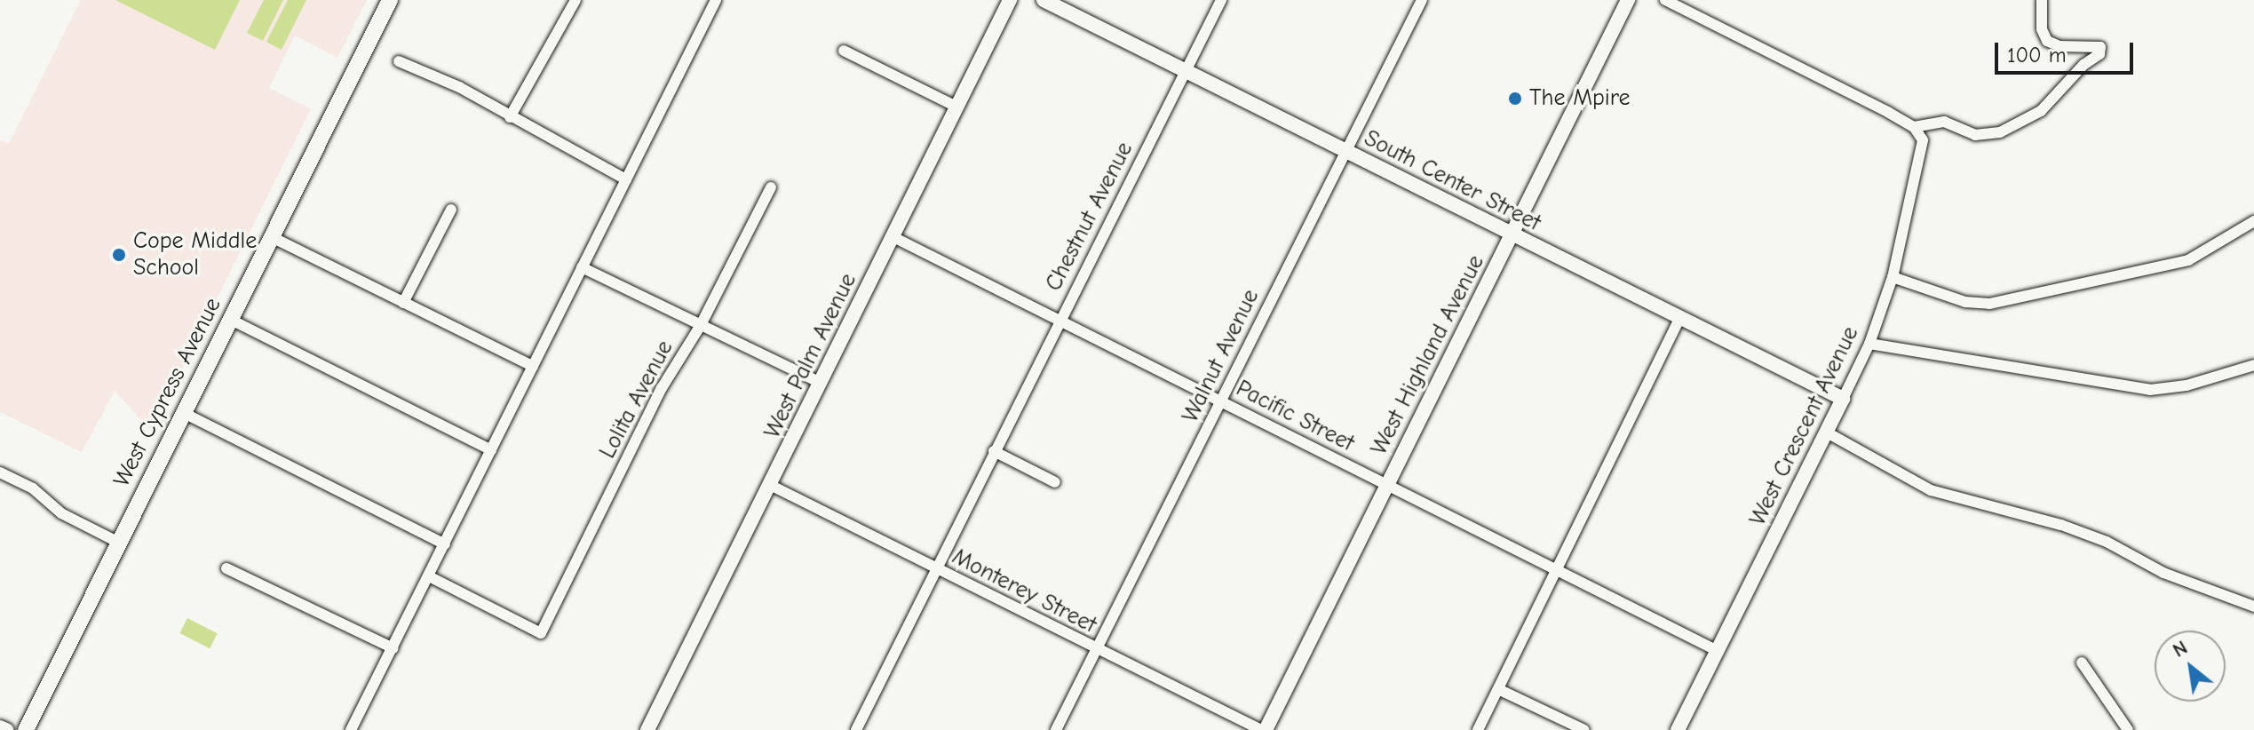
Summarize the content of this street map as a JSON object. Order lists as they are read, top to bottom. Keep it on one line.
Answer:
{"streets":{"main road":["West Cypress Avenue"],"street":["South Center Street","Chestnut Avenue","West Highland Avenue","West Palm Avenue","Walnut Avenue","Lolita Avenue","Pacific Street","West Crescent Avenue","Monterey Street"]},"crossings":[["South Center Street","Chestnut Avenue"],["South Center Street","West Highland Avenue"],["South Center Street","Walnut Avenue"],["South Center Street","West Crescent Avenue"],["Chestnut Avenue","Pacific Street"],["Chestnut Avenue","Monterey Street"],["West Highland Avenue","Pacific Street"],["West Highland Avenue","Monterey Street"],["West Palm Avenue","Pacific Street"],["West Palm Avenue","Monterey Street"],["Walnut Avenue","Pacific Street"],["Walnut Avenue","Monterey Street"],["Pacific Street","West Crescent Avenue"]],"places":["The Mpire","Cope Middle School"],"scale_bar":"100 m","north":"top left"}
